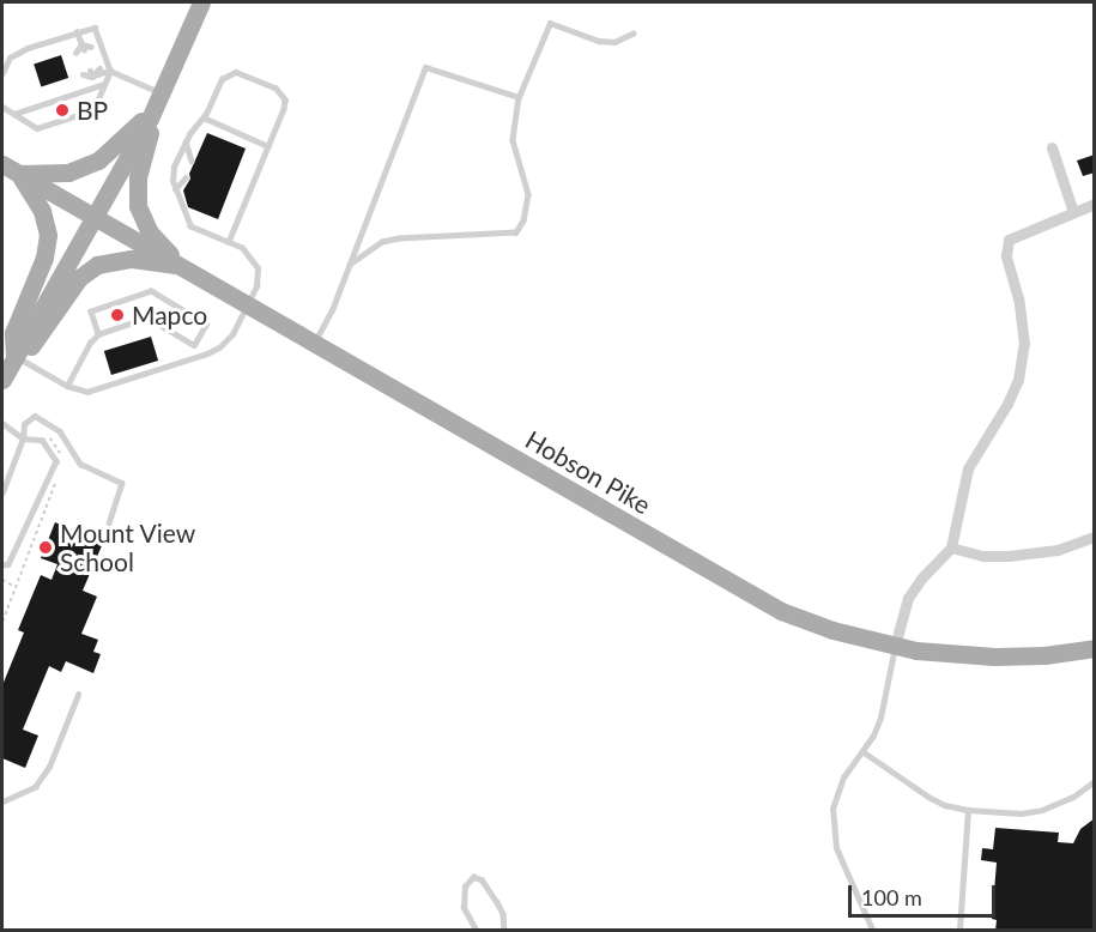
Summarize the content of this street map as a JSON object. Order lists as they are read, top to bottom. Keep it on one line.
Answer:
{"streets":{"main road":["Hobson Pike"]},"places":["BP","Mapco","Mount View School"],"scale_bar":"100 m"}
